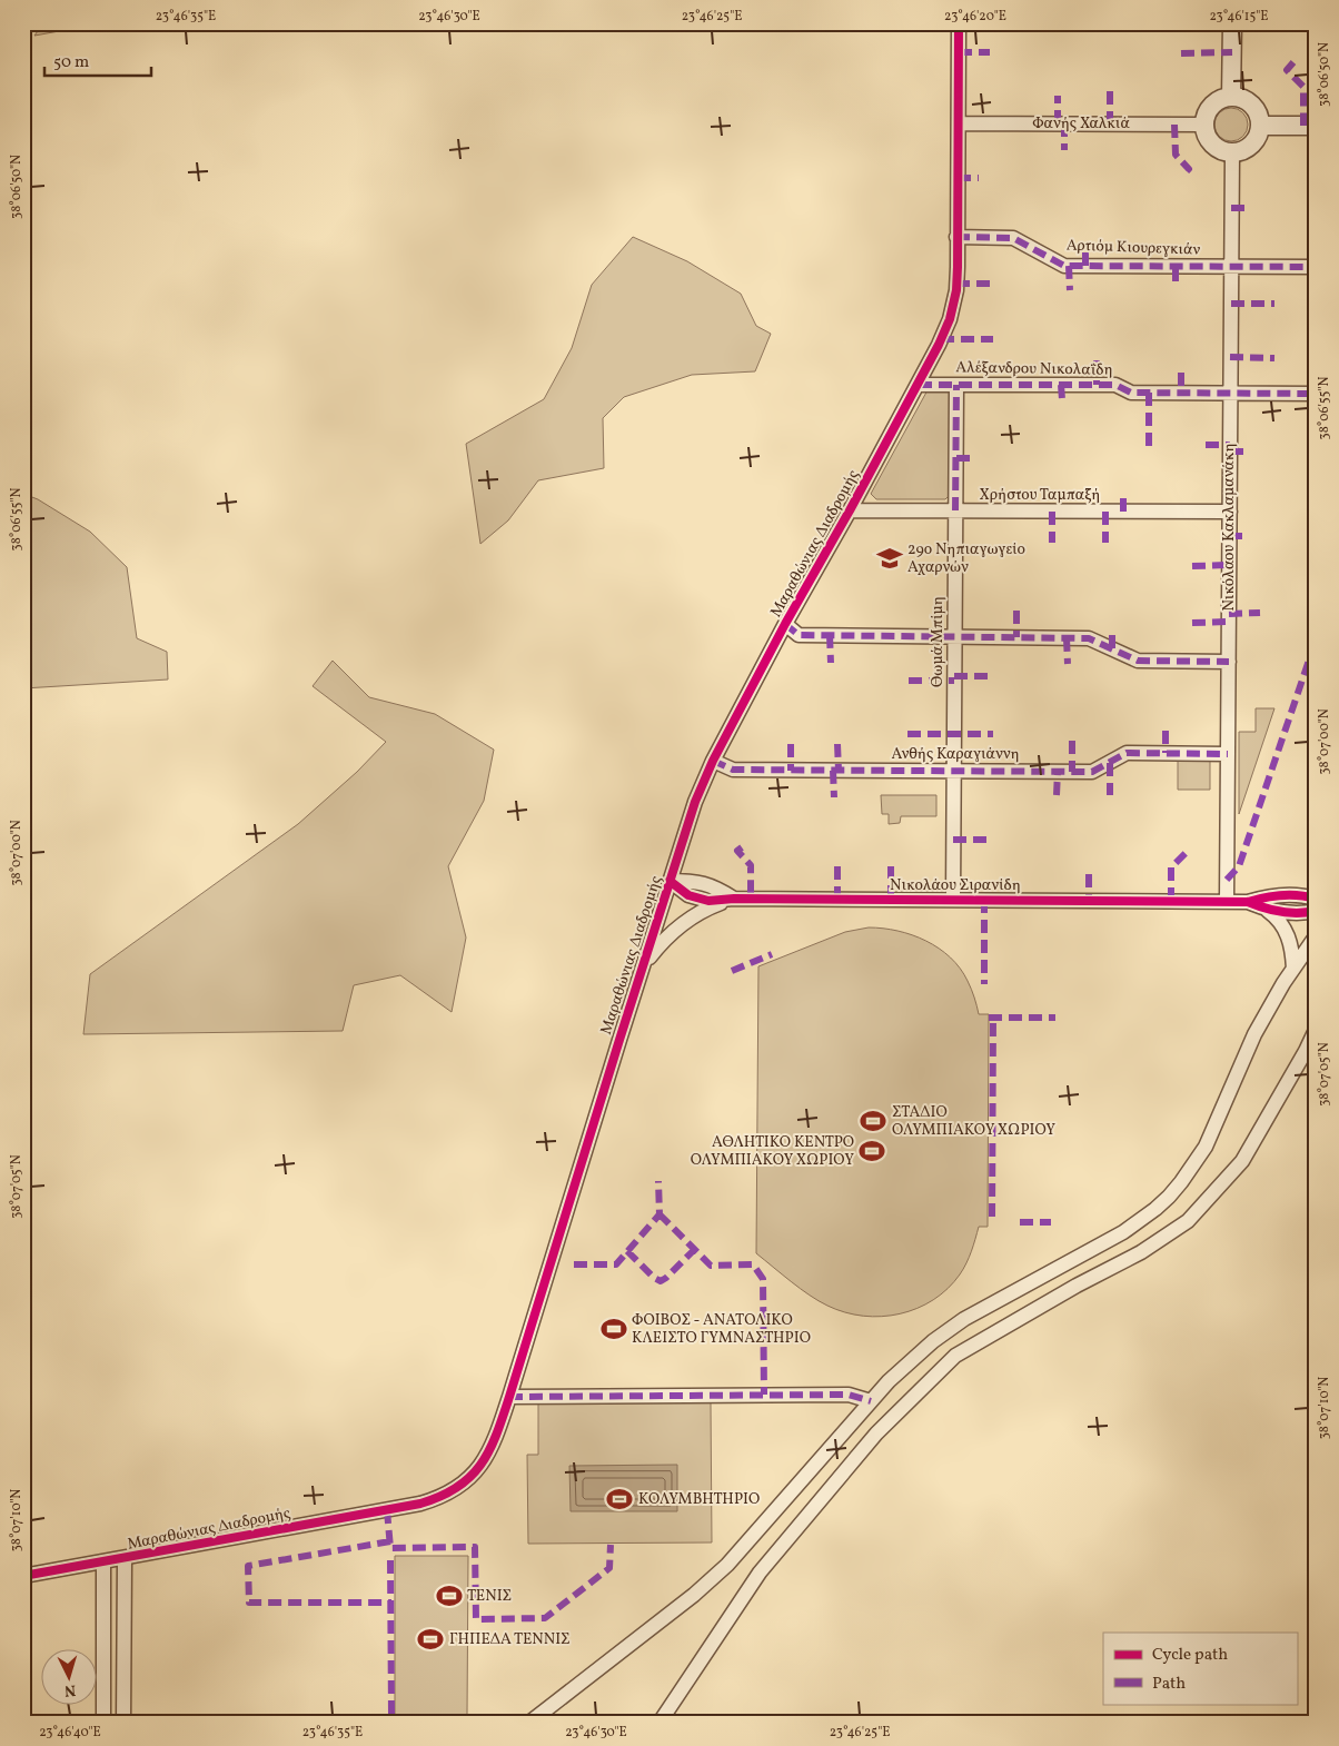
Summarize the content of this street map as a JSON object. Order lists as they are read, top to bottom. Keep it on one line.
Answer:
{"streets":{"street":["Φανής Χαλκιά","Αρτιόμ Κιουρεγκιάν","Αλέξανδρου Νικολαΐδη","Χρήστου Ταμπαξή","Νικόλαου Κακλαμανάκη","Μαραθώνιας Διαδρομής","Θωμά Μπίμη","Ανθής Καραγιάννη","Νικολάου Σιρανίδη"]},"crossings":[["Φανής Χαλκιά","Νικόλαου Κακλαμανάκη"],["Φανής Χαλκιά","Μαραθώνιας Διαδρομής"],["Αρτιόμ Κιουρεγκιάν","Νικόλαου Κακλαμανάκη"],["Αρτιόμ Κιουρεγκιάν","Μαραθώνιας Διαδρομής"],["Αλέξανδρου Νικολαΐδη","Νικόλαου Κακλαμανάκη"],["Αλέξανδρου Νικολαΐδη","Μαραθώνιας Διαδρομής"],["Αλέξανδρου Νικολαΐδη","Θωμά Μπίμη"],["Χρήστου Ταμπαξή","Νικόλαου Κακλαμανάκη"],["Χρήστου Ταμπαξή","Μαραθώνιας Διαδρομής"],["Χρήστου Ταμπαξή","Θωμά Μπίμη"],["Νικόλαου Κακλαμανάκη","Ανθής Καραγιάννη"],["Νικόλαου Κακλαμανάκη","Νικολάου Σιρανίδη"],["Μαραθώνιας Διαδρομής","Ανθής Καραγιάννη"],["Μαραθώνιας Διαδρομής","Νικολάου Σιρανίδη"],["Θωμά Μπίμη","Ανθής Καραγιάννη"],["Θωμά Μπίμη","Νικολάου Σιρανίδη"]],"places":{"school or university":["29ο Νηπιαγωγείο Αχαρνών"],"sports":["ΣΤΑΔΙΟ ΟΛΥΜΠΙΑΚΟΥ ΧΩΡΙΟΥ","ΑΘΛΗΤΙΚΟ ΚΕΝΤΡΟ ΟΛΥΜΠΙΑΚΟΥ ΧΩΡΙΟΥ","ΦΟΙΒΟΣ - ΑΝΑΤΟΛΙΚΟ ΚΛΕΙΣΤΟ ΓΥΜΝΑΣΤΗΡΙΟ","ΚΟΛΥΜΒΗΤΗΡΙΟ","ΤΕΝΙΣ","ΓΗΠΕΔΑ ΤΕΝΝΙΣ"]},"legend":["Cycle path","Path"],"scale_bar":"50 m","north":"bottom","coordinates":["23°46'35\"E","23°46'30\"E","23°46'25\"E","23°46'20\"E","23°46'15\"E","38°06'50\"N","38°06'55\"N","38°07'00\"N","38°07'05\"N","38°07'10\"N","23°46'40\"E"]}
